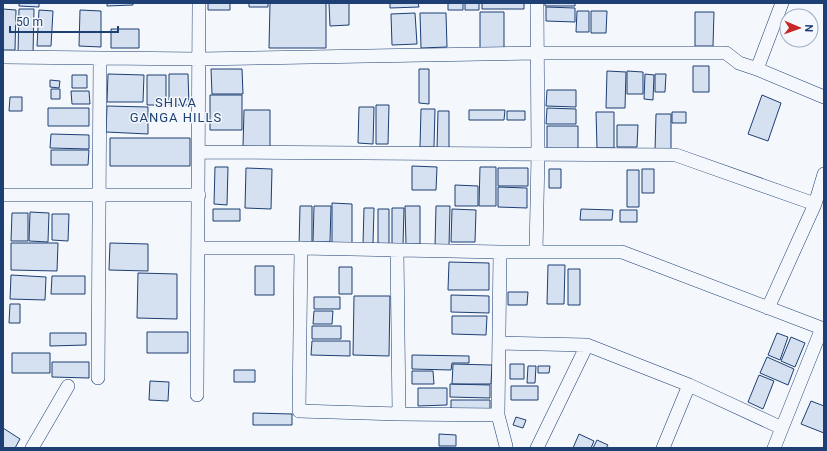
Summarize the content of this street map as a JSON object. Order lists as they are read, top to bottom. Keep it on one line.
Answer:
{"districts":["SHIVA GANGA HILLS"],"scale_bar":"50 m","north":"right"}
